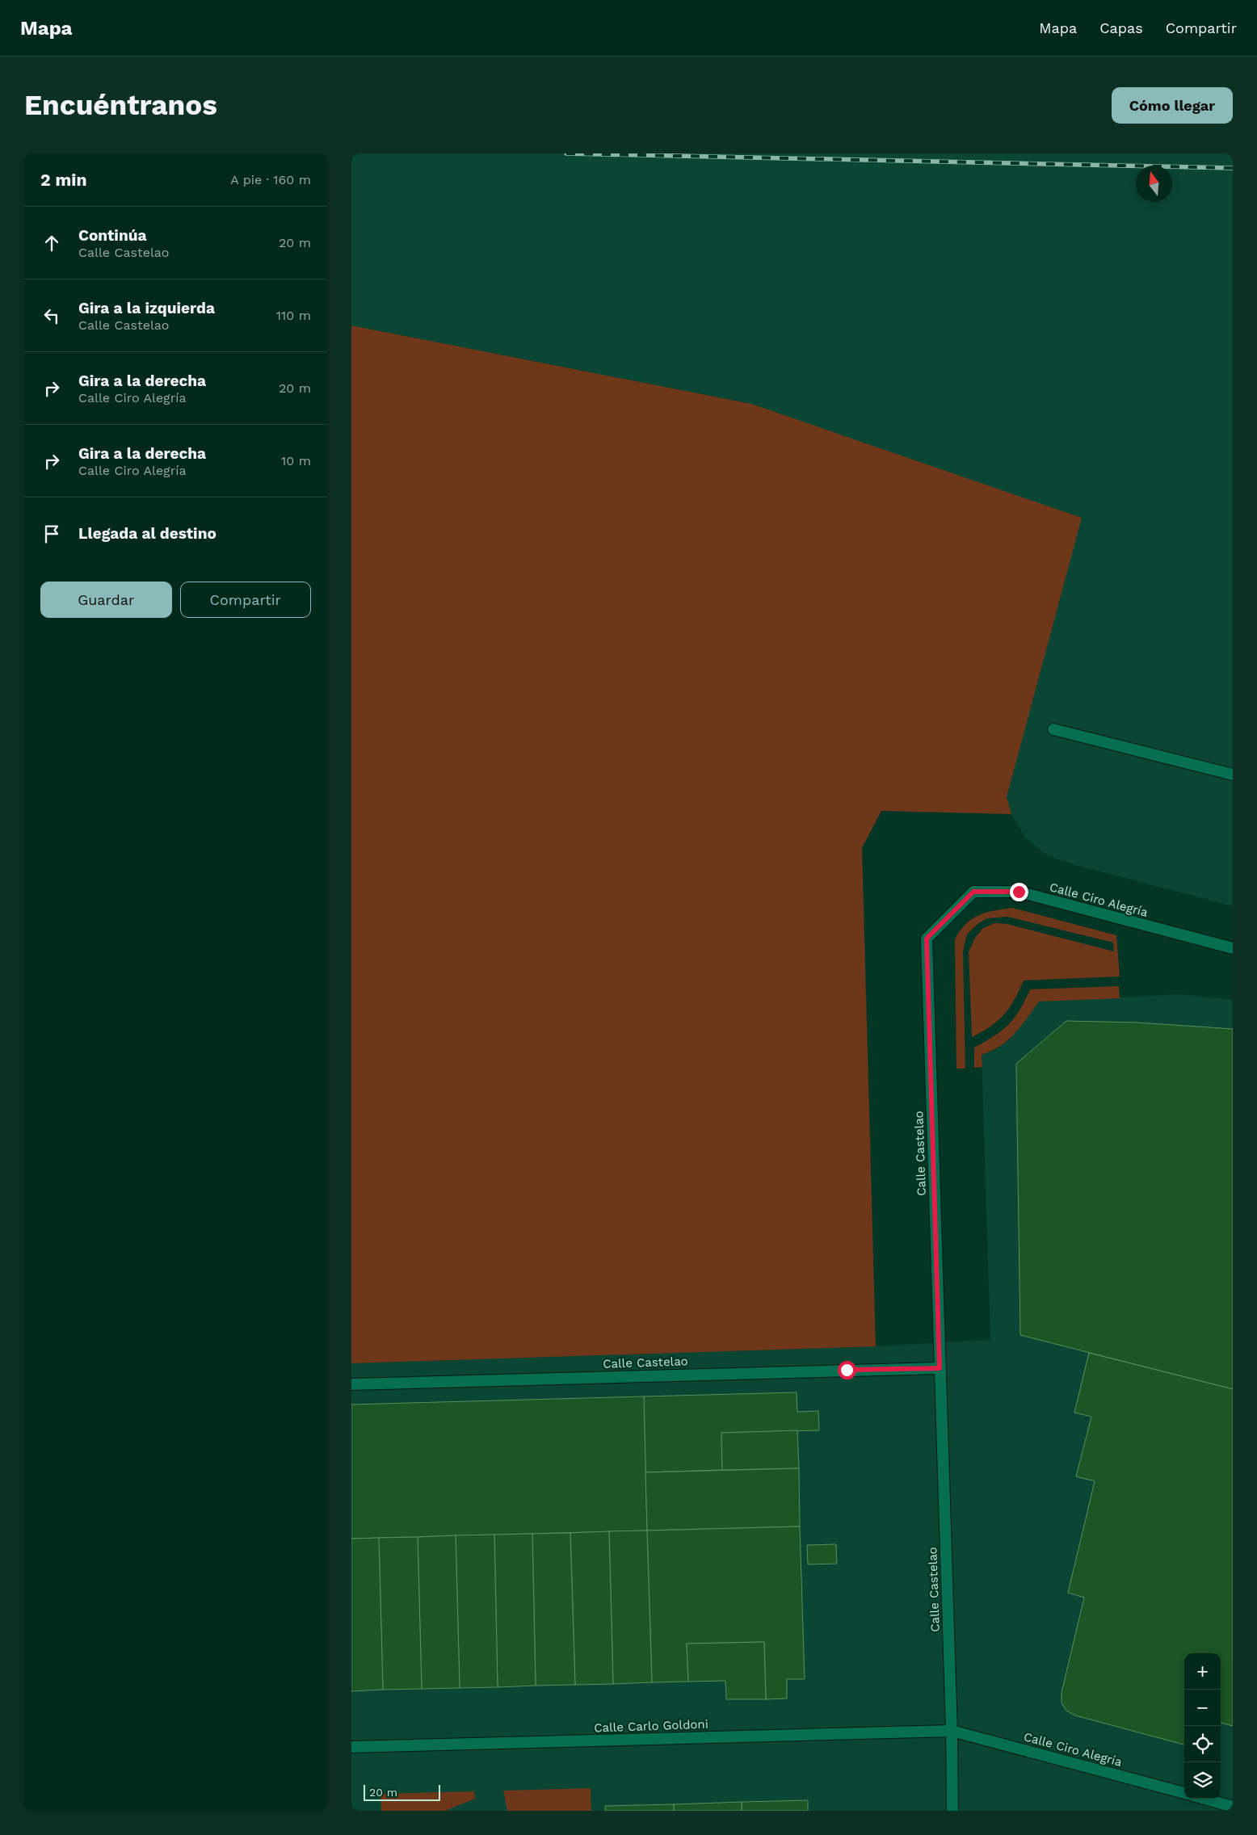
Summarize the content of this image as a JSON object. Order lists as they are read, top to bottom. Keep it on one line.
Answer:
{"streets":{"street":["Calle Ciro Alegría","Calle Castelao","Calle Carlo Goldoni"]},"crossings":[["Calle Ciro Alegría","Calle Castelao"],["Calle Ciro Alegría","Calle Carlo Goldoni"],["Calle Castelao","Calle Carlo Goldoni"]],"scale_bar":"20 m","north":"top","page":{"header":"Mapa","nav":["Mapa","Capas","Compartir"],"buttons":["Cómo llegar",["Guardar","Compartir"]],"title":"Encuéntranos","heading":["2 min","A pie · 160 m"],"list":[["Continúa","Calle Castelao","20 m"],["Gira a la izquierda","Calle Castelao","110 m"],["Gira a la derecha","Calle Ciro Alegría","20 m"],["Gira a la derecha","Calle Ciro Alegría","10 m"],"Llegada al destino"],"map_buttons":["+","−"],"scale":"20 m"}}
